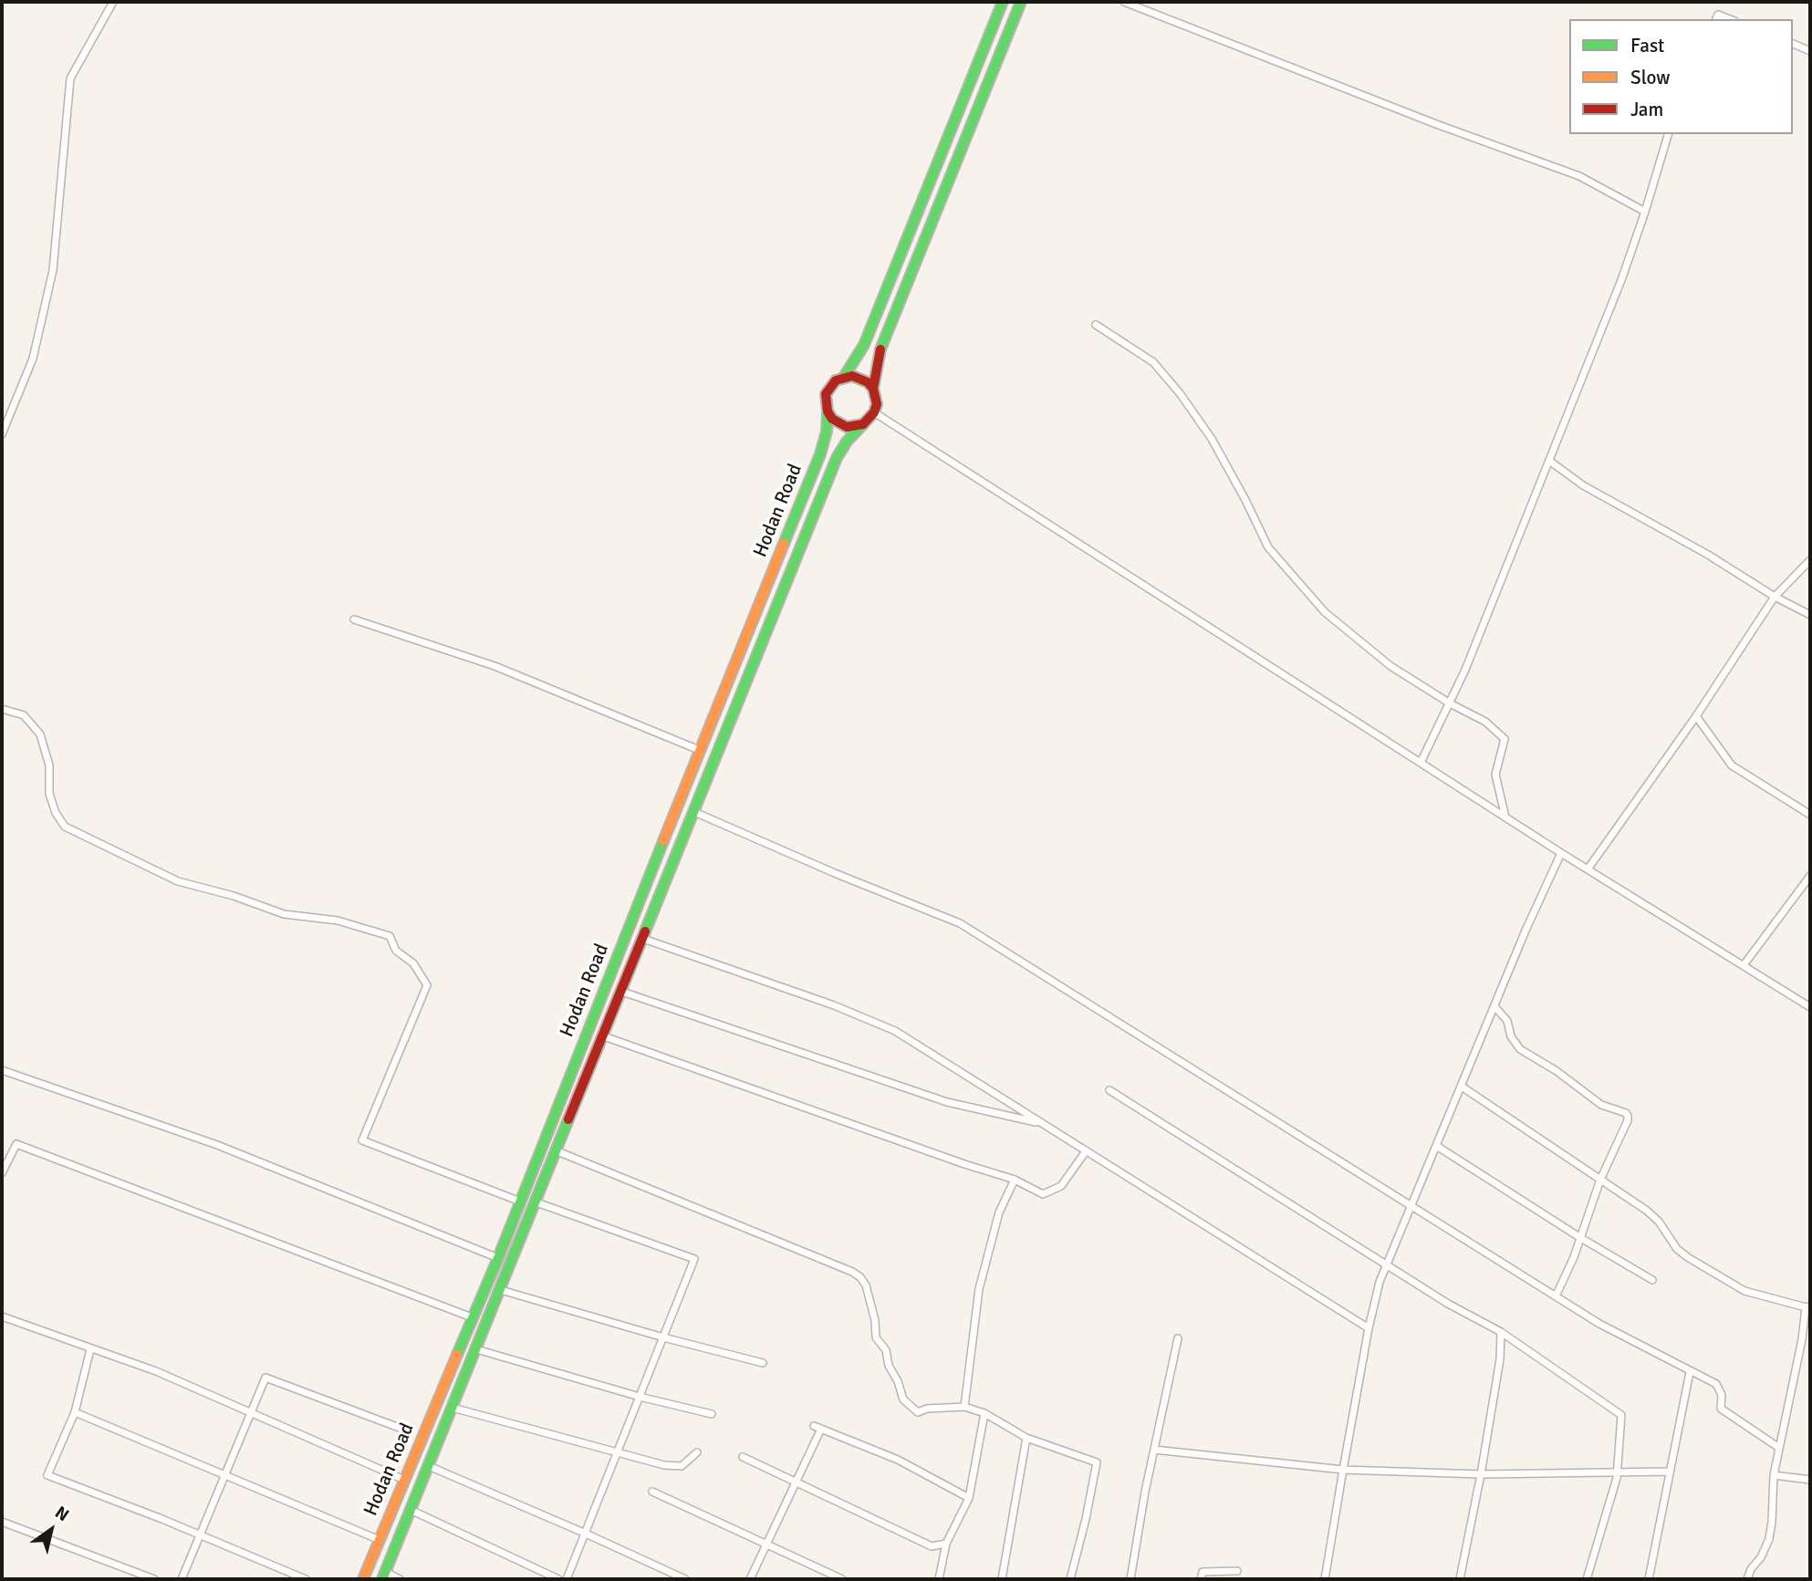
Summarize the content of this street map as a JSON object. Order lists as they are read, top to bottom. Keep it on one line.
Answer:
{"streets":{"main road":["Hodan Road"]},"legend":["Fast","Slow","Jam"],"north":"top right"}
